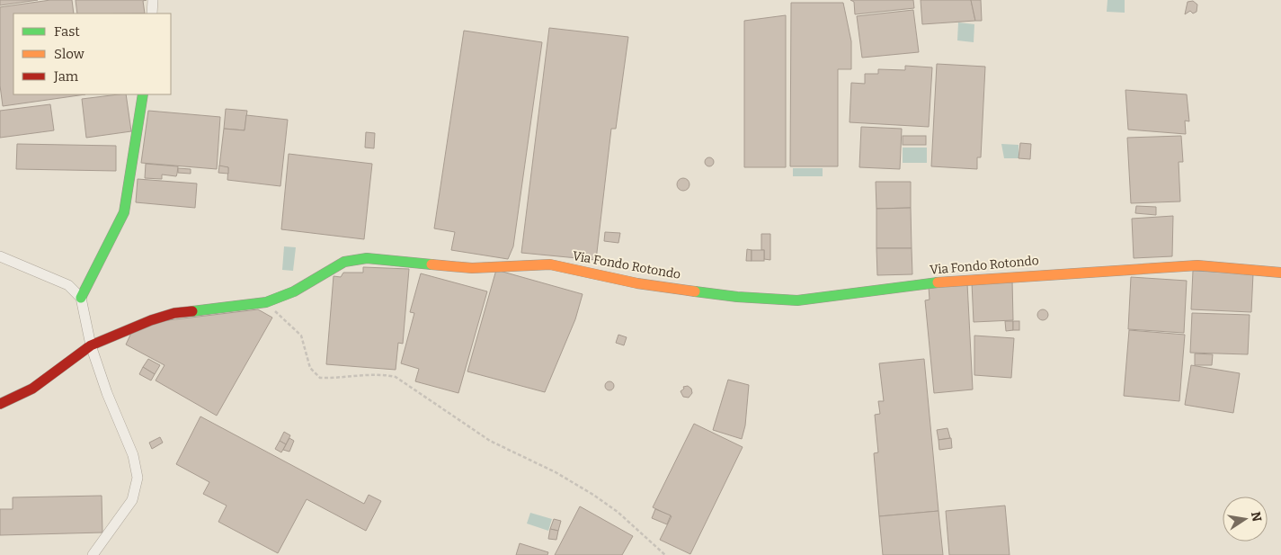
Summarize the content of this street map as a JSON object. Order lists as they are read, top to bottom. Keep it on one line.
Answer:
{"streets":{"street":["Via Fondo Rotondo"]},"legend":["Fast","Slow","Jam"],"north":"right"}
